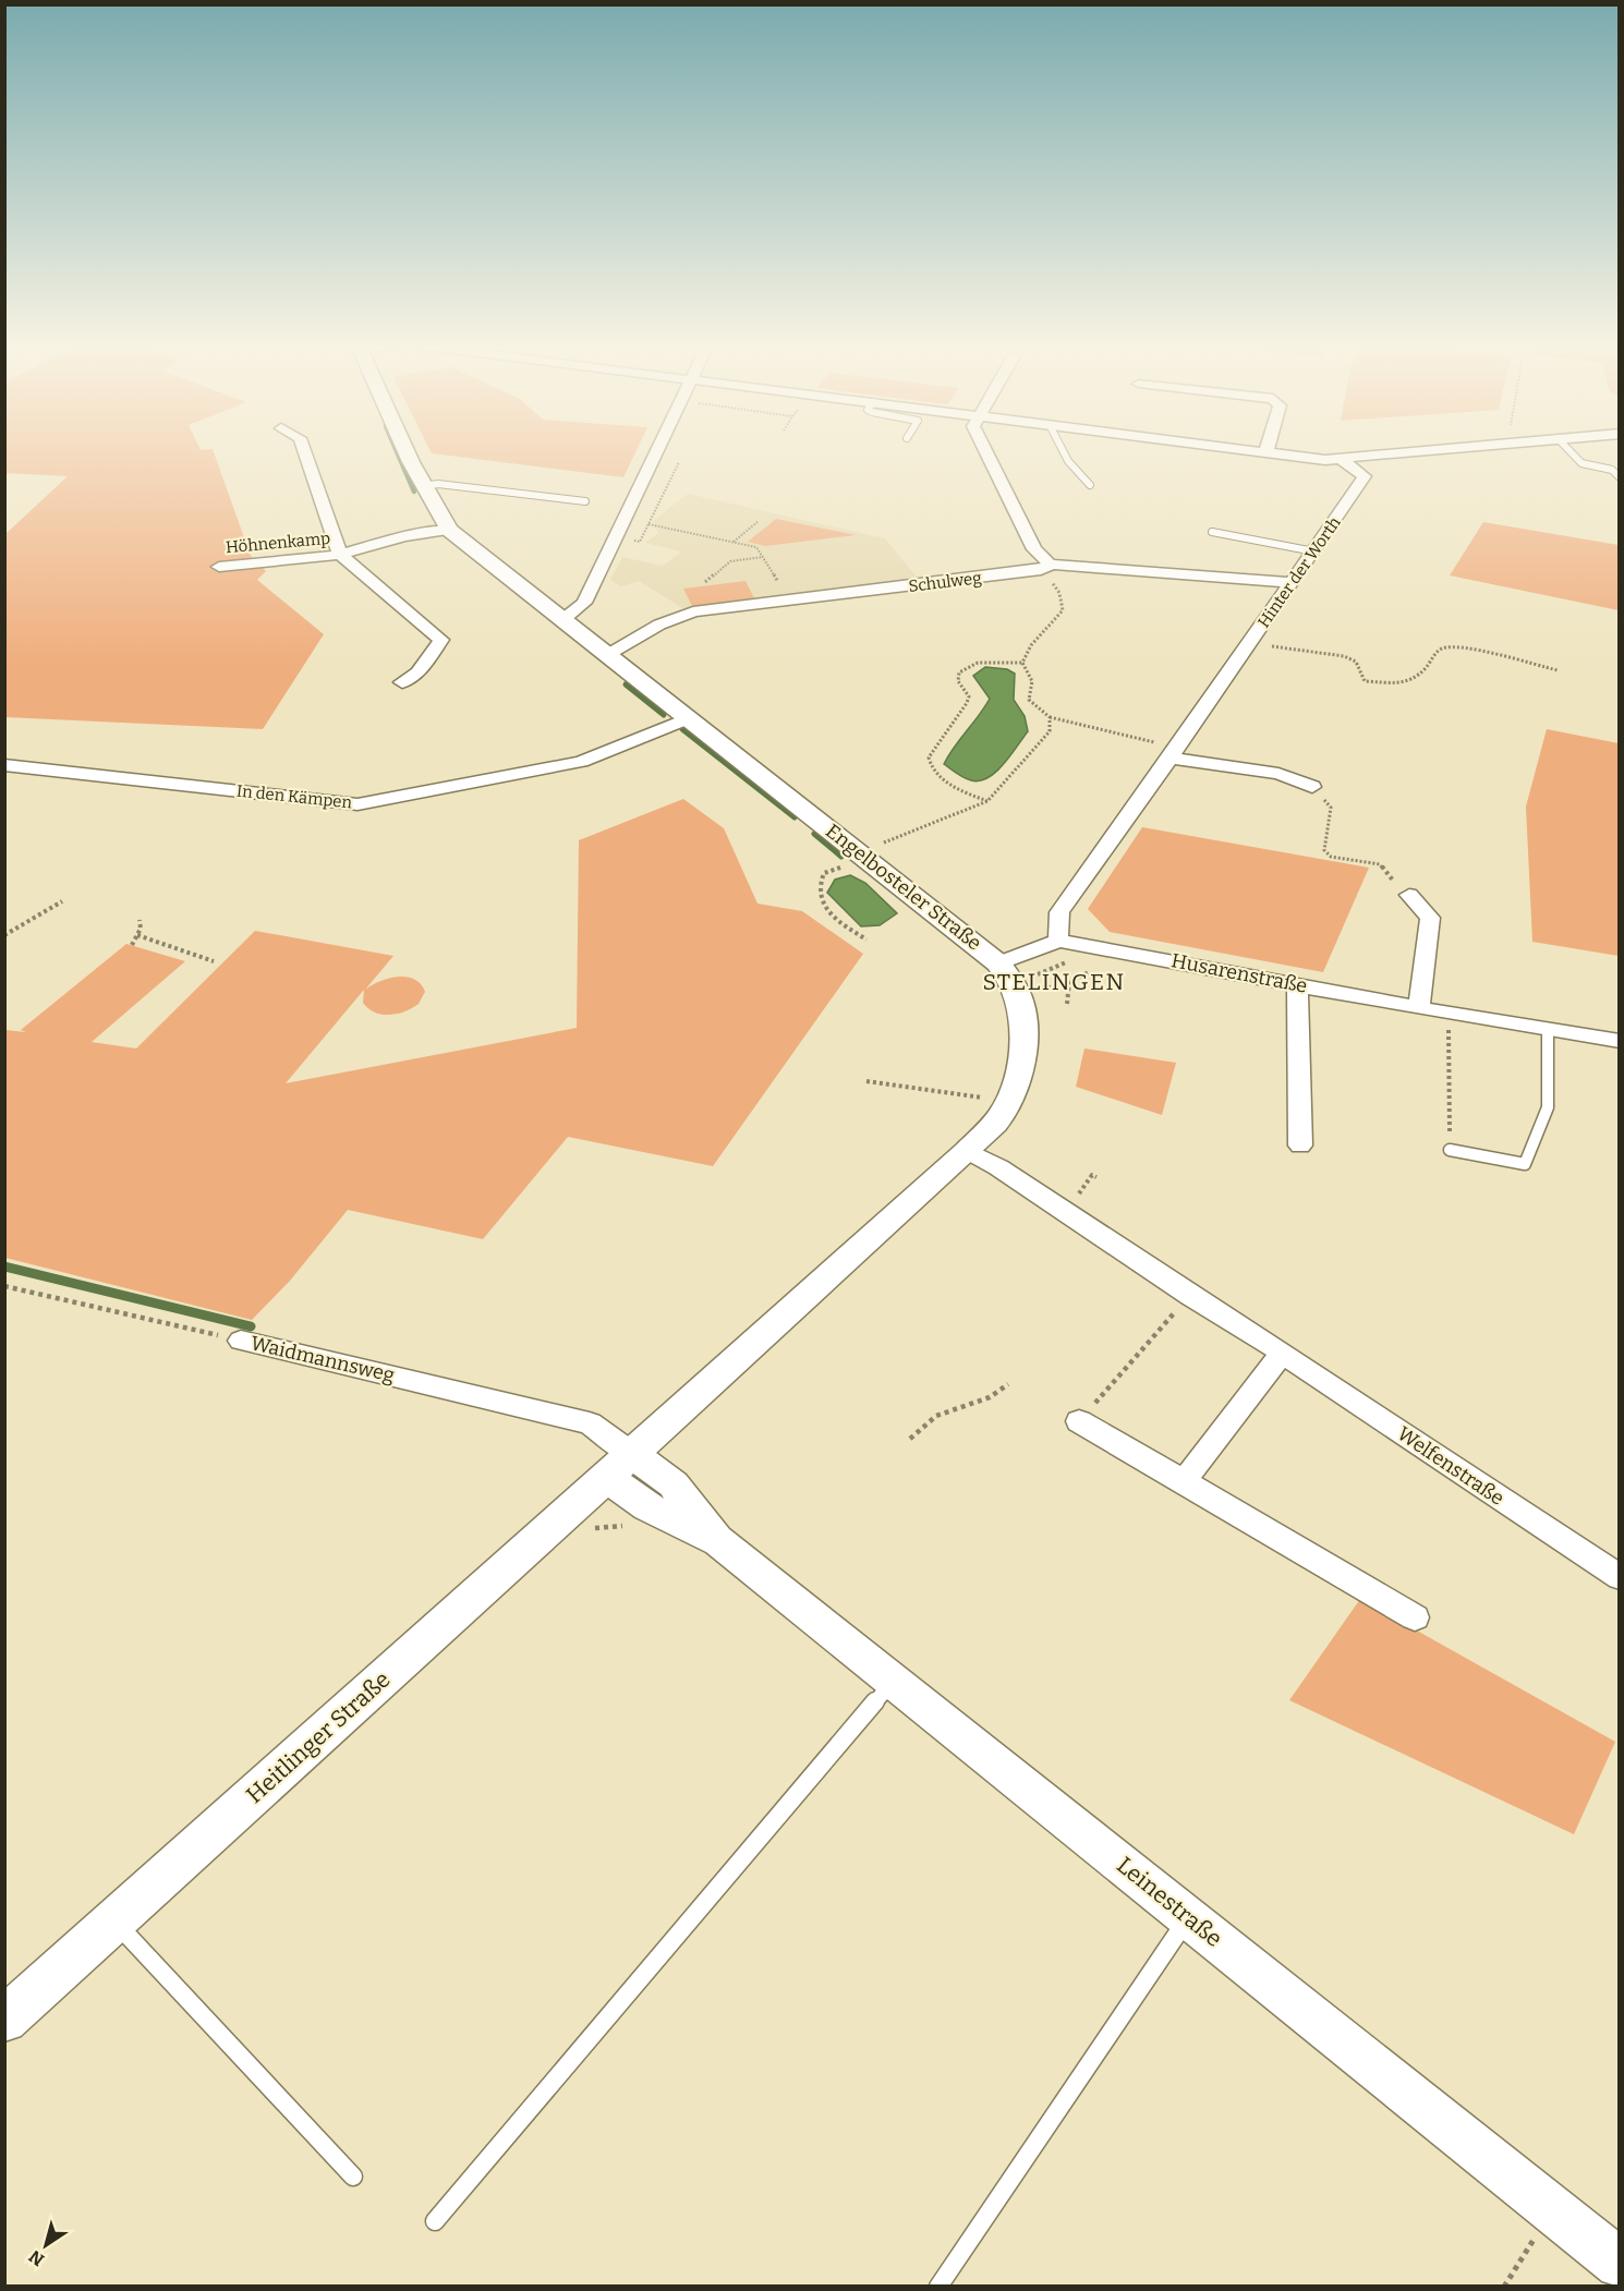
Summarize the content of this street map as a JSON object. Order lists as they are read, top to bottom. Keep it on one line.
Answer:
{"streets":{"street":["Höhnenkamp","Hinter der Worth","Schulweg","In den Kämpen","Engelbosteler Straße","Husarenstraße","Waidmannsweg","Welfenstraße","Heitlinger Straße","Leinestraße"]},"crossings":[["Höhnenkamp","Engelbosteler Straße"],["Hinter der Worth","Schulweg"],["Hinter der Worth","Husarenstraße"],["Schulweg","Engelbosteler Straße"],["In den Kämpen","Engelbosteler Straße"],["Engelbosteler Straße","Waidmannsweg"],["Engelbosteler Straße","Welfenstraße"],["Engelbosteler Straße","Heitlinger Straße"],["Engelbosteler Straße","Leinestraße"],["Waidmannsweg","Heitlinger Straße"],["Waidmannsweg","Leinestraße"],["Heitlinger Straße","Leinestraße"]],"districts":["STELINGEN"],"north":"bottom left"}
